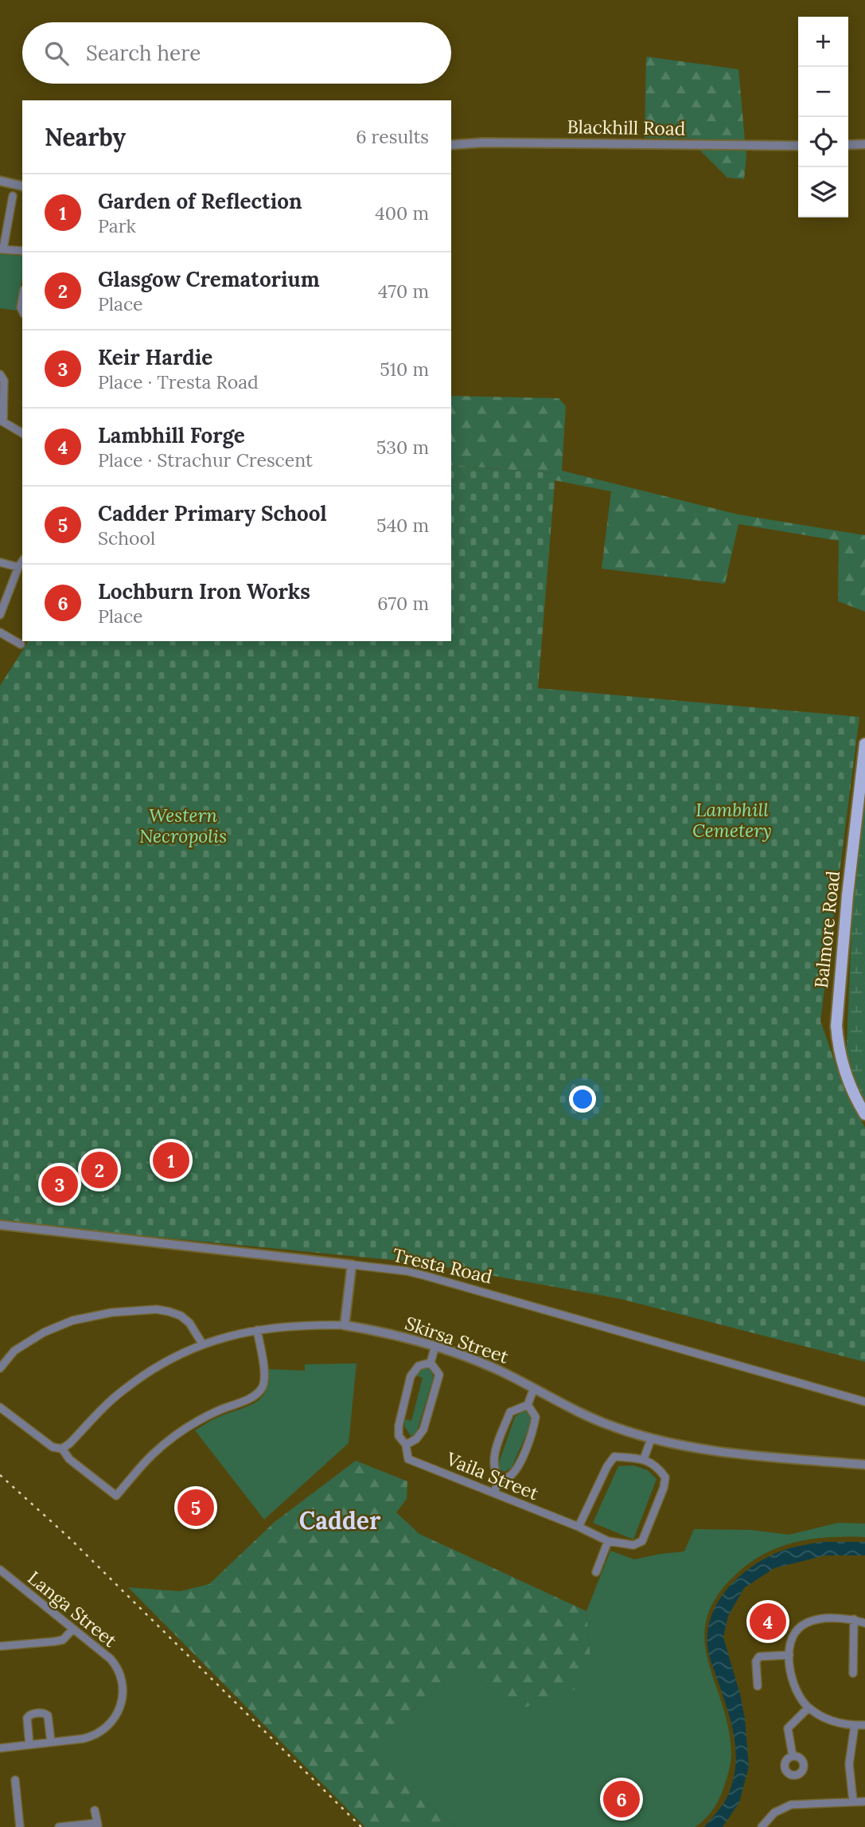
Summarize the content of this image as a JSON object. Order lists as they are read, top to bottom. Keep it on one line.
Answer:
{"streets":{"main road":["Balmore Road"],"street":["Blackhill Road","Tresta Road","Skirsa Street","Vaila Street","Langa Street"]},"districts":["Cadder"],"parks":["Lambhill Cemetery","Western Necropolis"],"page":{"map_buttons":["+","−"],"search":"Search here","heading":["Nearby","6 results"],"list":[{"mark":"1","name":"Garden of Reflection","note":"Park","value":"400 m"},{"mark":"2","name":"Glasgow Crematorium","note":"Place","value":"470 m"},{"mark":"3","name":"Keir Hardie","note":"Place · Tresta Road","value":"510 m"},{"mark":"4","name":"Lambhill Forge","note":"Place · Strachur Crescent","value":"530 m"},{"mark":"5","name":"Cadder Primary School","note":"School","value":"540 m"},{"mark":"6","name":"Lochburn Iron Works","note":"Place","value":"670 m"}],"pins":["1","2","3","5","4","6"]}}
